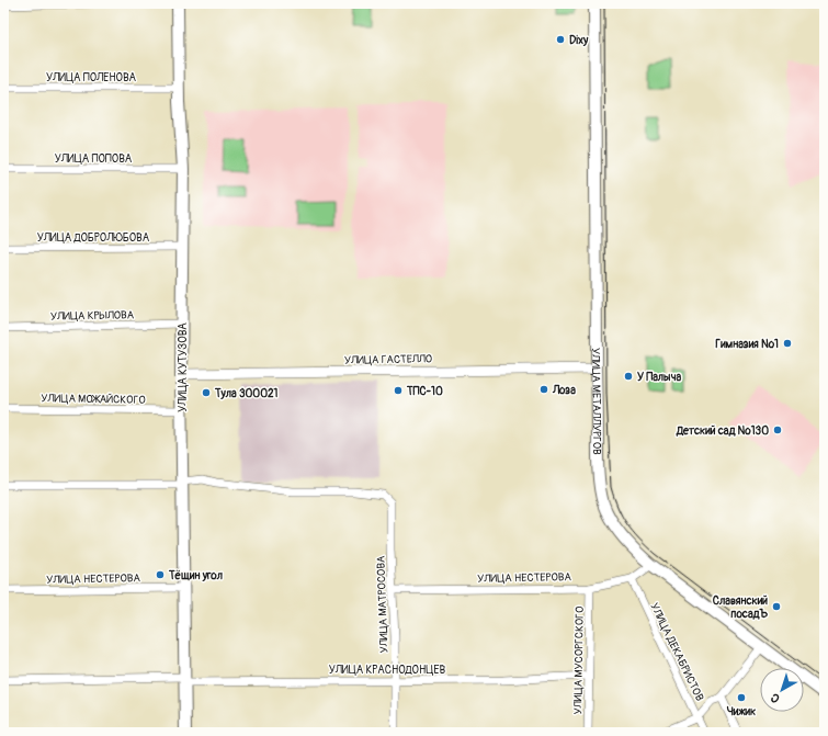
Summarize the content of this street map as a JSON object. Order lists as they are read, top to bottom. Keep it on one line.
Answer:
{"streets":{"main road":["УЛИЦА КУТУЗОВА","УЛИЦА МЕТАЛЛУРГОВ"],"street":["УЛИЦА ПОЛЕНОВА","УЛИЦА ПОПОВА","УЛИЦА ДОБРОЛЮБОВА","УЛИЦА КРЫЛОВА","УЛИЦА ГАСТЕЛЛО","УЛИЦА МОЖАЙСКОГО","УЛИЦА НЕСТЕРОВА","УЛИЦА МАТРОСОВА","УЛИЦА ДЕКАБРИСТОВ","УЛИЦА МУСОРГСКОГО","УЛИЦА КРАСНОДОНЦЕВ"]},"crossings":[["УЛИЦА ПОЛЕНОВА","УЛИЦА КУТУЗОВА"],["УЛИЦА ПОПОВА","УЛИЦА КУТУЗОВА"],["УЛИЦА ДОБРОЛЮБОВА","УЛИЦА КУТУЗОВА"],["УЛИЦА КРЫЛОВА","УЛИЦА КУТУЗОВА"],["УЛИЦА ГАСТЕЛЛО","УЛИЦА КУТУЗОВА"],["УЛИЦА ГАСТЕЛЛО","УЛИЦА МЕТАЛЛУРГОВ"],["УЛИЦА КУТУЗОВА","УЛИЦА МОЖАЙСКОГО"],["УЛИЦА КУТУЗОВА","УЛИЦА НЕСТЕРОВА"],["УЛИЦА КУТУЗОВА","УЛИЦА МАТРОСОВА"],["УЛИЦА КУТУЗОВА","УЛИЦА КРАСНОДОНЦЕВ"],["УЛИЦА МЕТАЛЛУРГОВ","УЛИЦА НЕСТЕРОВА"],["УЛИЦА НЕСТЕРОВА","УЛИЦА МАТРОСОВА"],["УЛИЦА НЕСТЕРОВА","УЛИЦА ДЕКАБРИСТОВ"],["УЛИЦА НЕСТЕРОВА","УЛИЦА МУСОРГСКОГО"],["УЛИЦА МАТРОСОВА","УЛИЦА КРАСНОДОНЦЕВ"],["УЛИЦА МУСОРГСКОГО","УЛИЦА КРАСНОДОНЦЕВ"]],"places":["Dixy","Гимназия №1","У Палыча","Лоза","ТПС-10","Тула 300021","Детский сад №130","Тёщин угол","Славянский посадЪ","Чижик"],"north":"bottom left"}
